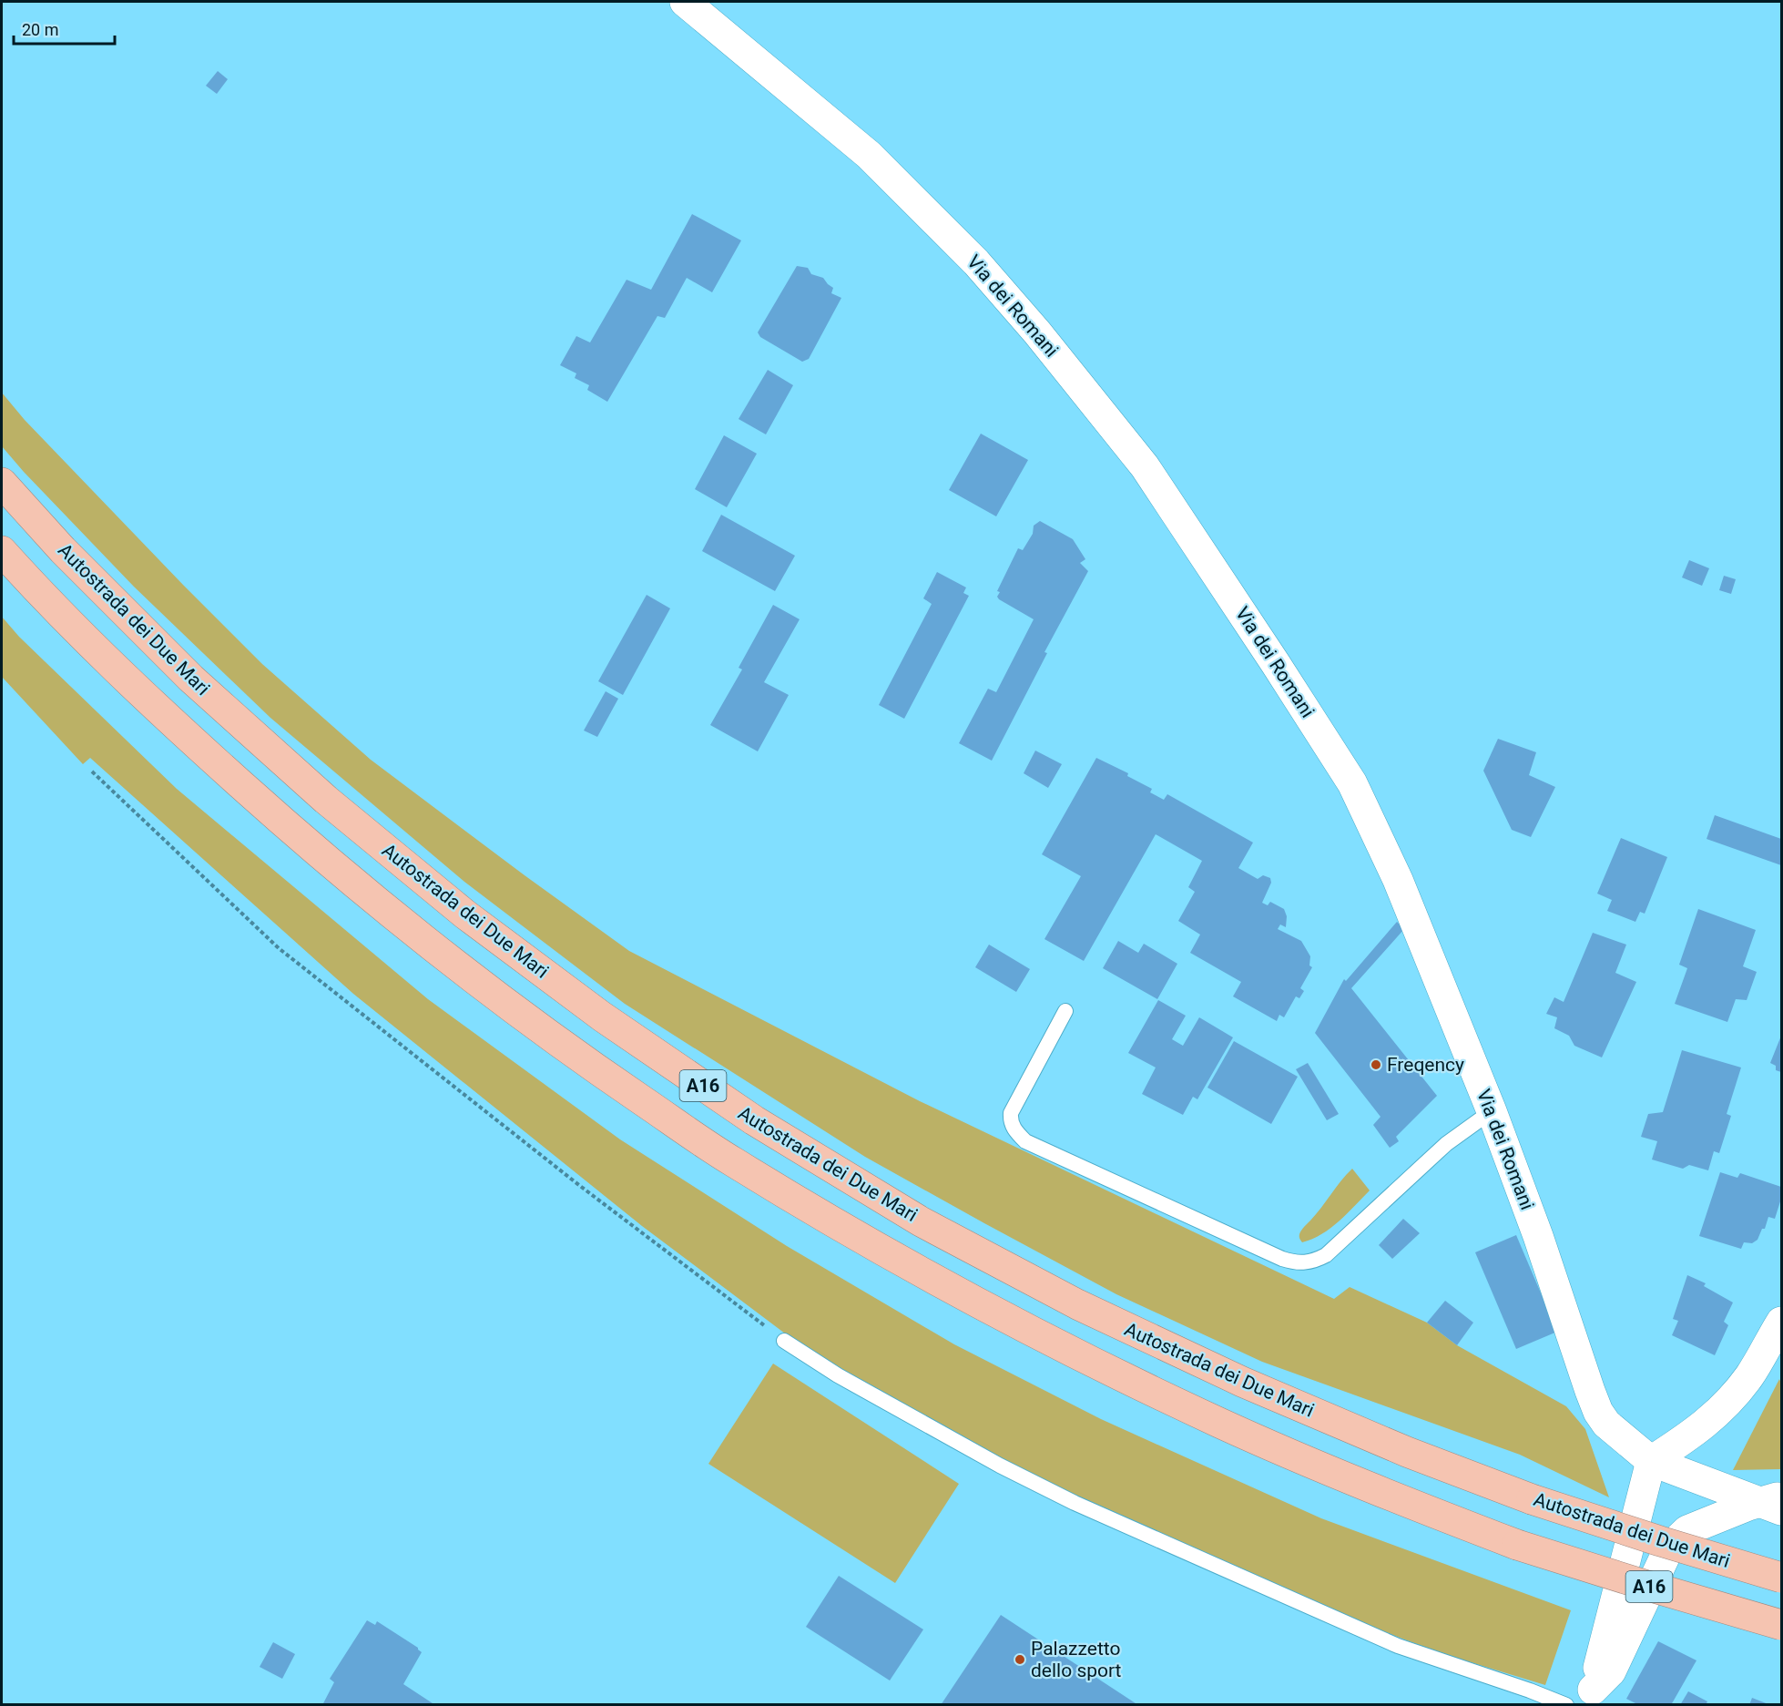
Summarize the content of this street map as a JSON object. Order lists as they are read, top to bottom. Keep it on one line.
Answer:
{"streets":{"highway":["Autostrada dei Due Mari","A16"],"main road":["Via dei Romani"]},"places":["Freqency","Palazzetto dello sport"],"scale_bar":"20 m"}
